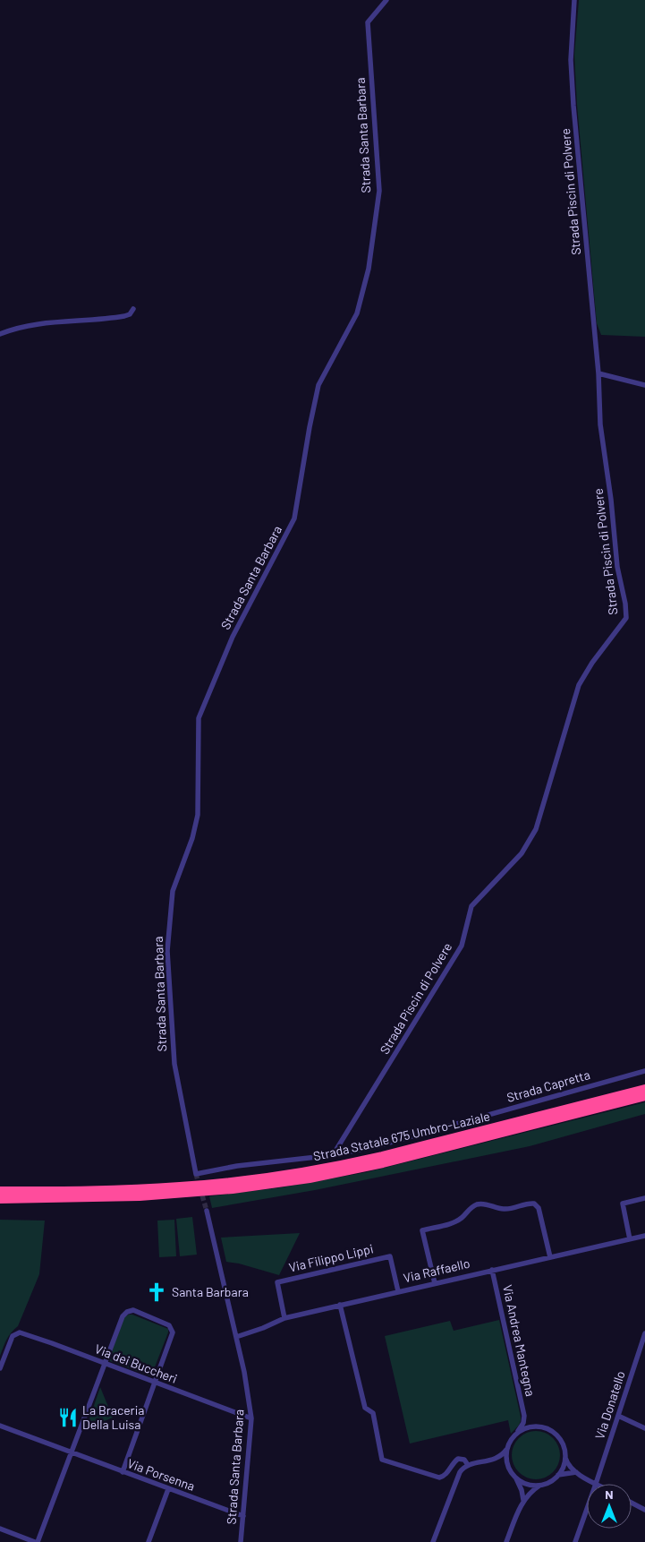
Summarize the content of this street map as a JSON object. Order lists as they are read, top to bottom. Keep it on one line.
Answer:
{"streets":{"highway":["Strada Statale 675 Umbro-Laziale"],"street":["Strada Santa Barbara","Strada Piscin di Polvere","Strada Capretta","Via Filippo Lippi","Via Raffaello","Via Andrea Mantegna","Via dei Buccheri","Via Donatello","Via Porsenna"]},"crossings":[["Strada Santa Barbara","Strada Capretta"],["Strada Santa Barbara","Via Raffaello"],["Strada Santa Barbara","Via dei Buccheri"],["Strada Santa Barbara","Via Porsenna"],["Strada Piscin di Polvere","Strada Capretta"],["Via Filippo Lippi","Via Raffaello"],["Via Raffaello","Via Andrea Mantegna"]],"places":{"church":["Santa Barbara"],"restaurant":["La Braceria Della Luisa"]},"north":"top"}
